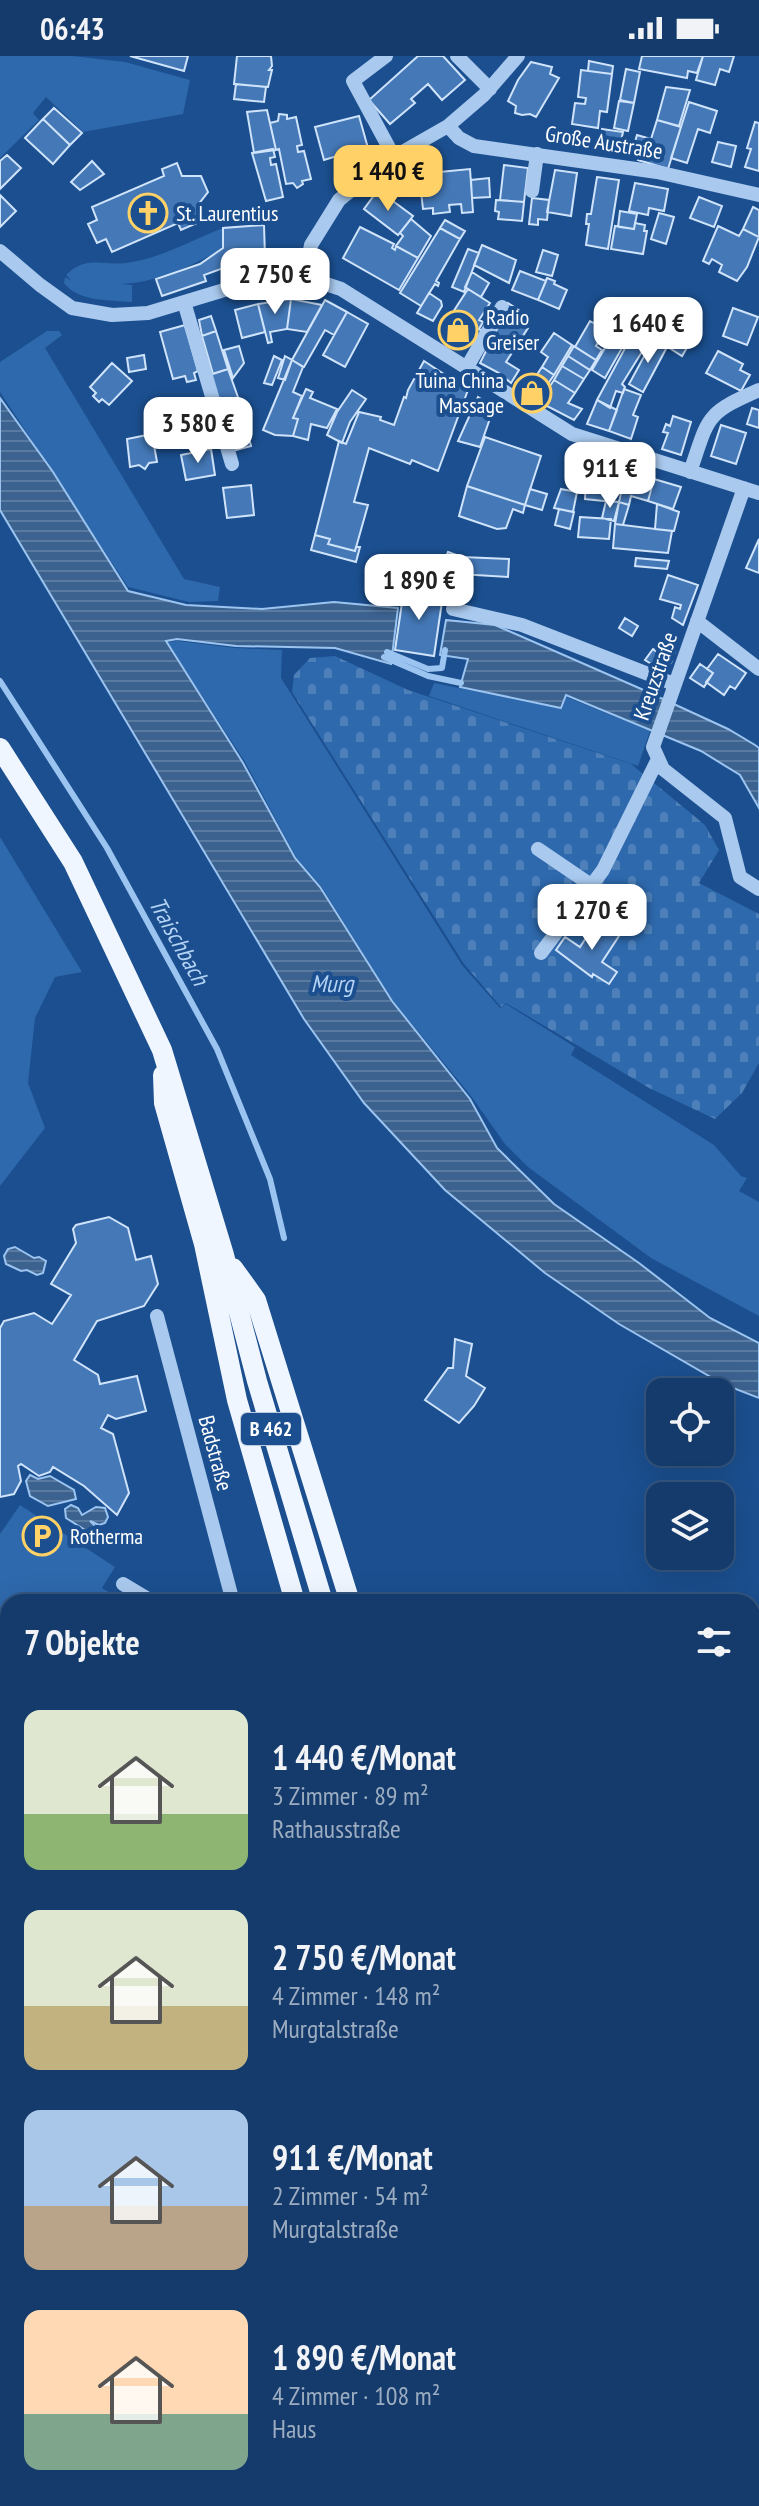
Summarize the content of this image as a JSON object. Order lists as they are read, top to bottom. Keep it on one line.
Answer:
{"streets":{"main road":["B 462"],"street":["Große Austraße","Kreuzstraße","Badstraße"]},"water":["Traischbach","Murg"],"places":{"church":["St. Laurentius"],"shop":["Radio Greiser","Tuina China Massage"],"parking":["Rotherma"]},"page":{"status":"06:43","price":["1 440 €","2 750 €","1 640 €","3 580 €","911 €","1 890 €","1 270 €"],"heading":"7 Objekte","list":[{"name":"1 440 €/Monat","note":"3 Zimmer · 89 m² · Rathausstraße"},{"name":"2 750 €/Monat","note":"4 Zimmer · 148 m² · Murgtalstraße"},{"name":"911 €/Monat","note":"2 Zimmer · 54 m² · Murgtalstraße"},{"name":"1 890 €/Monat","note":"4 Zimmer · 108 m² · Haus"}]}}
